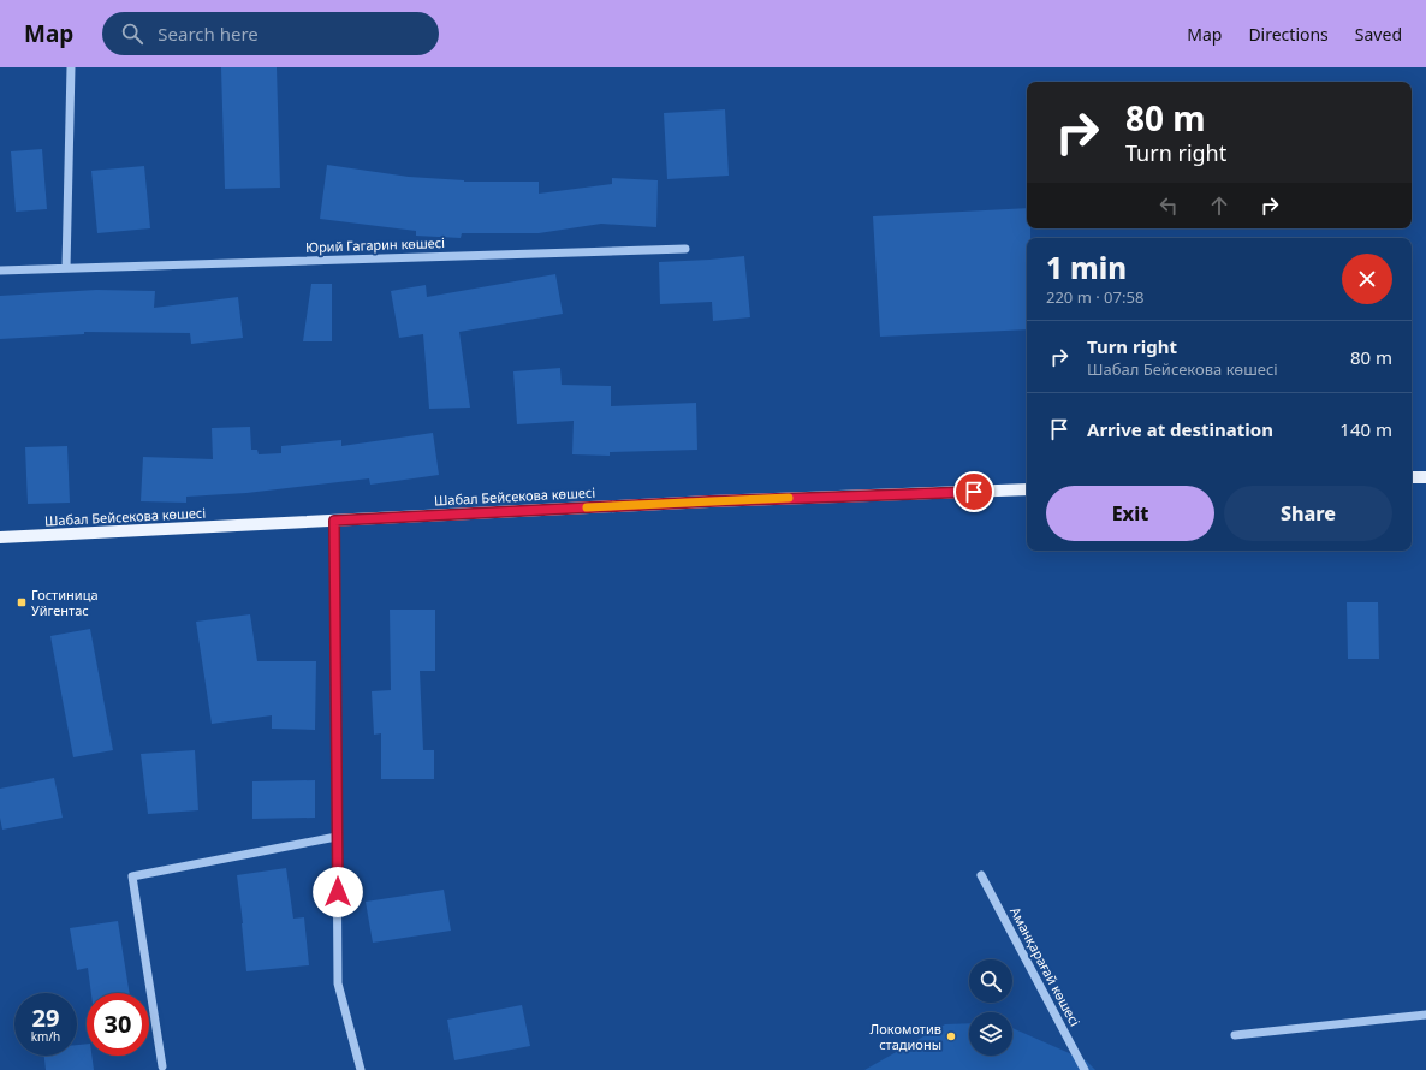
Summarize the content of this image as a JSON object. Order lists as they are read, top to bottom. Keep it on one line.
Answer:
{"streets":{"main road":["Шабал Бейсекова көшесі"],"street":["Юрий Гагарин көшесі","Аманқарағай көшесі"]},"places":{"transit":["Гостиница Уйгентас"],"other":["Локомотив стадионы"]},"page":{"header":"Map","search":"Search here","nav":["Map","Directions","Saved"],"turn":["80 m","Turn right"],"heading":["1 min","220 m · 07:58"],"list":[{"name":"Turn right","note":"Шабал Бейсекова көшесі","value":"80 m"},{"name":"Arrive at destination","value":"140 m"}],"buttons":["Exit","Share"],"speed":"29 km/h","limit":"30"}}
